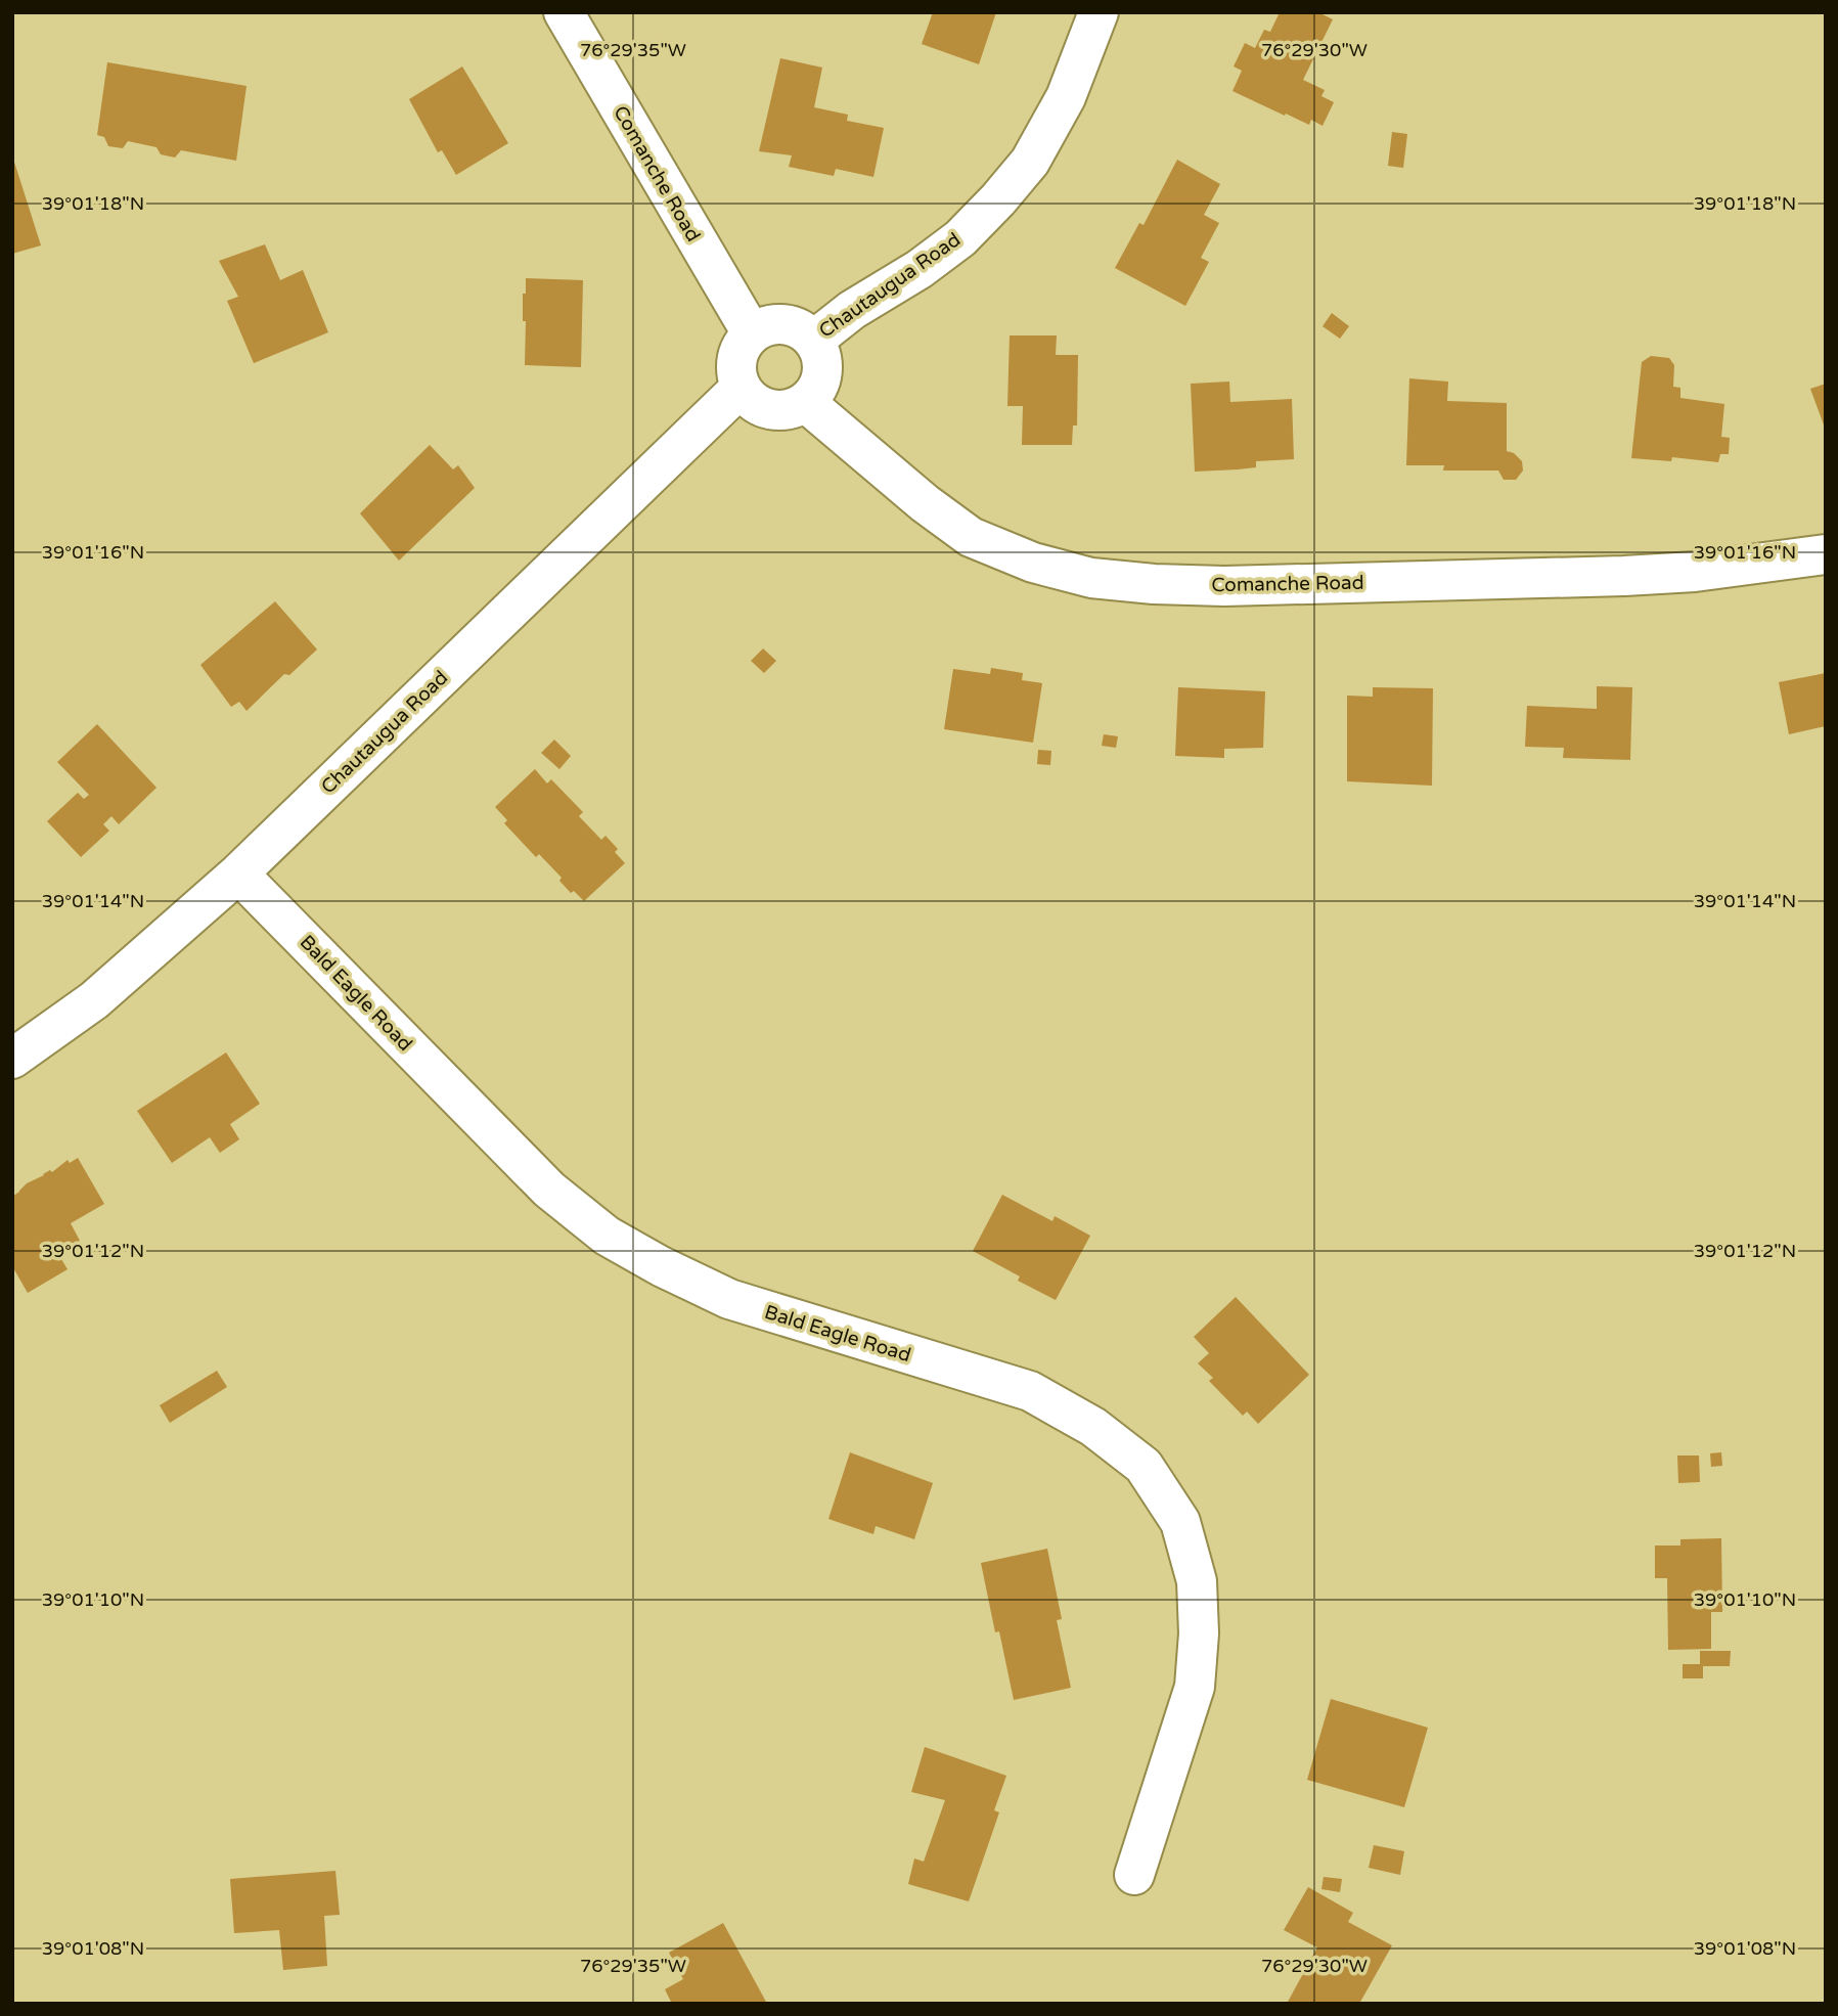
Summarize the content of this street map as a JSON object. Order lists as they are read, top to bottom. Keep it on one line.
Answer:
{"streets":{"street":["Comanche Road","Chautaugua Road","Bald Eagle Road"]},"crossings":[["Comanche Road","Chautaugua Road"],["Chautaugua Road","Bald Eagle Road"]],"coordinates":["76°29'35\"W","76°29'30\"W","39°01'18\"N","39°01'16\"N","39°01'14\"N","39°01'12\"N","39°01'10\"N","39°01'08\"N"]}
